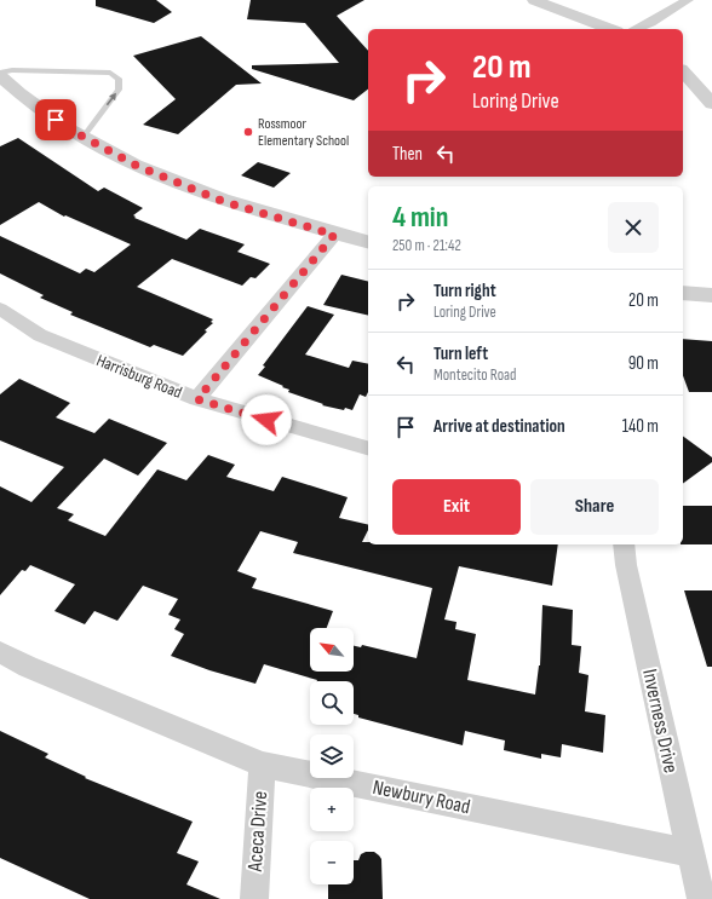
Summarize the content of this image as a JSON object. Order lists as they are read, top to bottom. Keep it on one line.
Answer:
{"streets":{"street":["Harrisburg Road","Inverness Drive","Newbury Road","Aceca Drive"]},"crossings":[["Inverness Drive","Newbury Road"],["Newbury Road","Aceca Drive"]],"places":["Rossmoor Elementary School"],"north":"top left","page":{"turn":["20 m","Loring Drive"],"then":"Then","heading":["4 min","250 m · 21:42"],"list":[{"name":"Turn right","note":"Loring Drive","value":"20 m"},{"name":"Turn left","note":"Montecito Road","value":"90 m"},{"name":"Arrive at destination","value":"140 m"}],"buttons":["Exit","Share"],"map_buttons":["+","−"]}}
